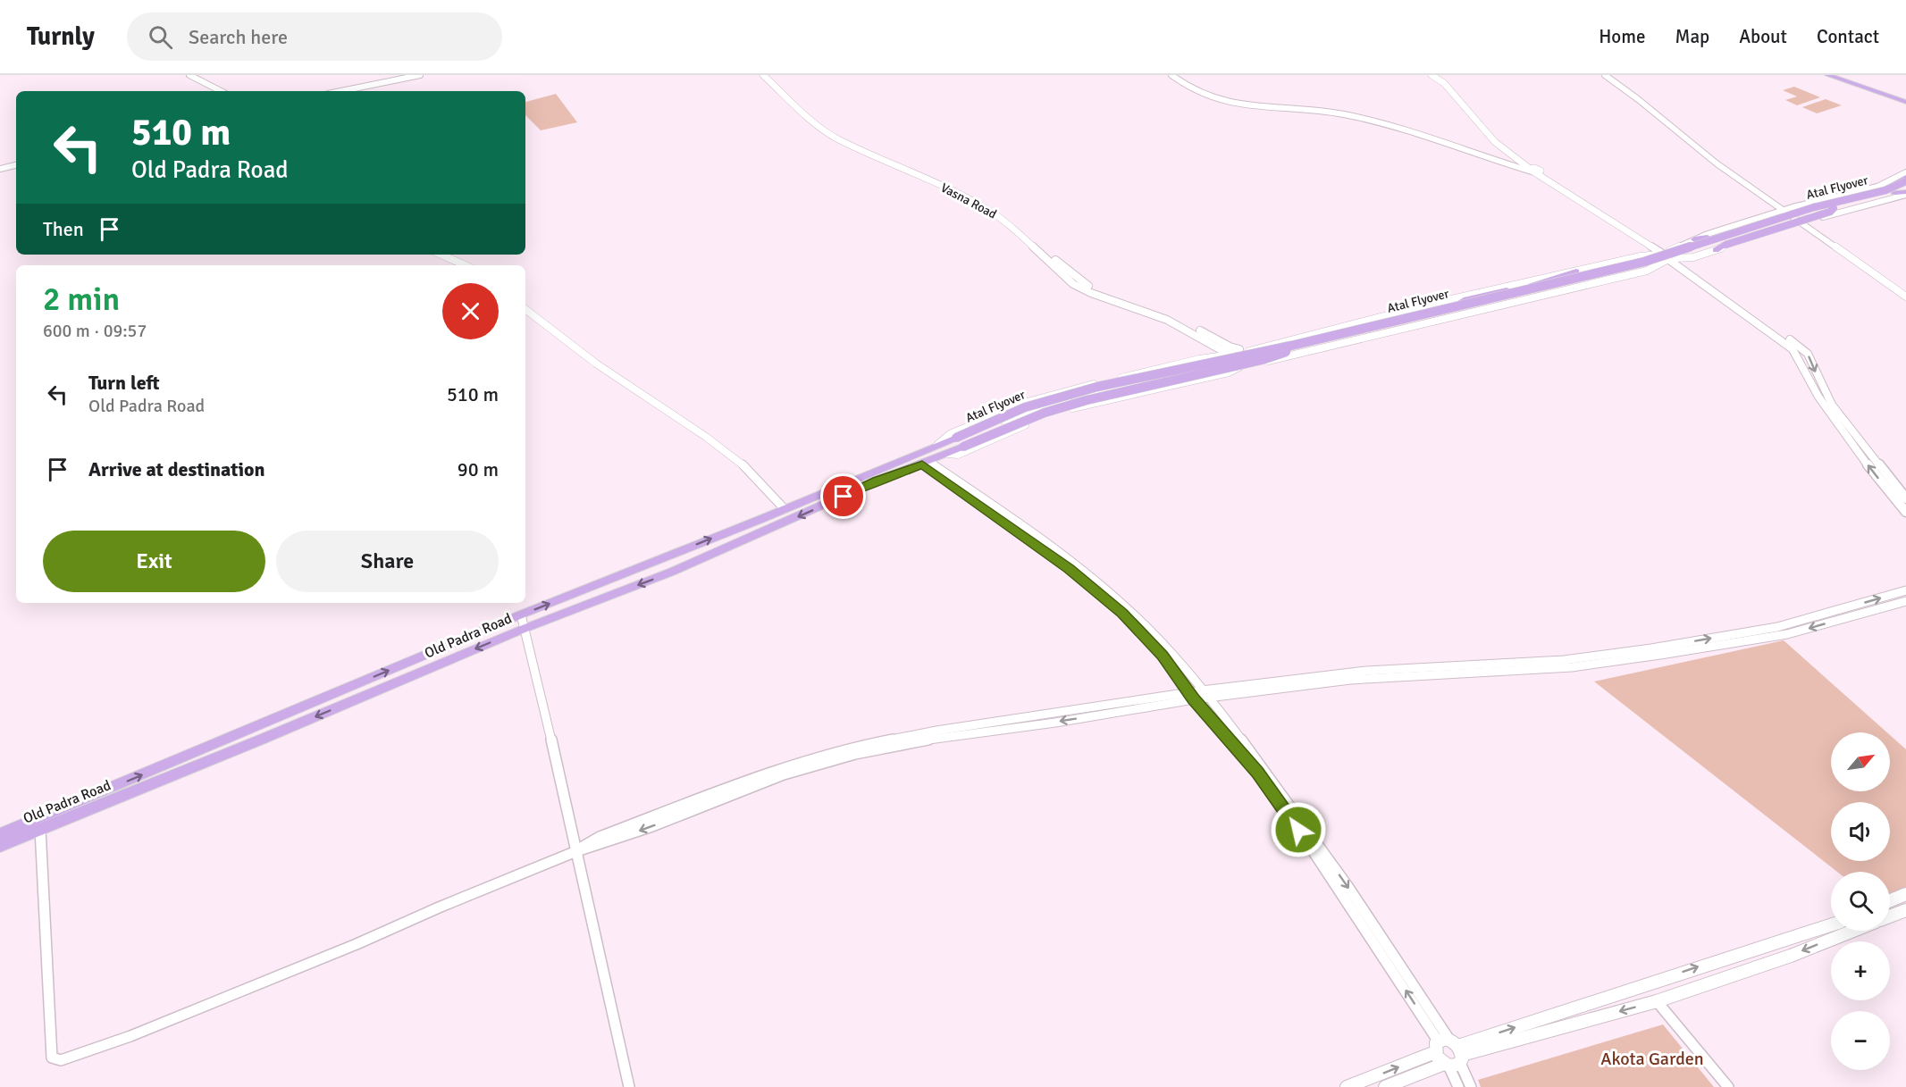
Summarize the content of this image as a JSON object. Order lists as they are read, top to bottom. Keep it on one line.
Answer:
{"streets":{"main road":["Atal Flyover","Vasna Road","Old Padra Road"]},"crossings":[["Atal Flyover","Old Padra Road"]],"parks":["Akota Garden"],"north":"top right","page":{"header":"Turnly","search":"Search here","nav":["Home","Map","About","Contact"],"turn":["510 m","Old Padra Road"],"then":"Then","heading":["2 min","600 m · 09:57"],"list":[{"name":"Turn left","note":"Old Padra Road","value":"510 m"},{"name":"Arrive at destination","value":"90 m"}],"buttons":["Exit","Share"],"map_buttons":["+","−"]}}
